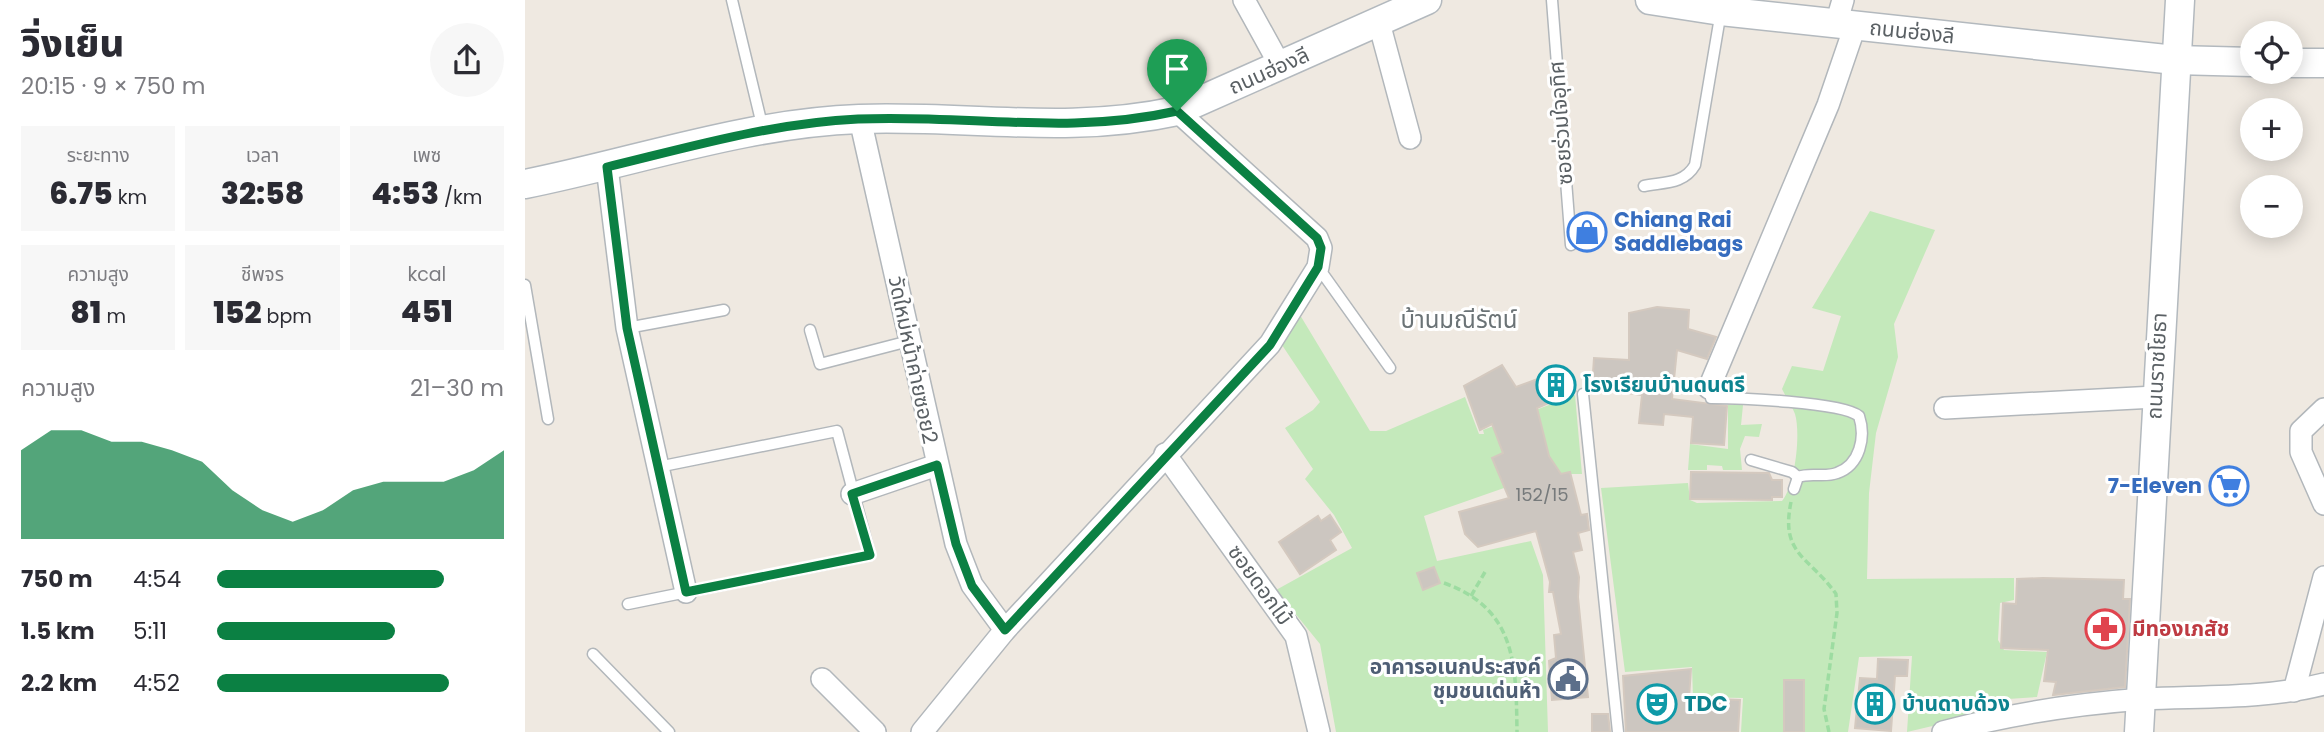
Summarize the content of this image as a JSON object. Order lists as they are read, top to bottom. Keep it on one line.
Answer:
{"streets":{"street":["ถนนฮ่องลี","วัดใหม่หน้าค่ายซอย2","ถนนราชโยธา","ซอยดอกไม้"],"lane":["ซอยร่วมใจอุทิศ"]},"crossings":[["ถนนฮ่องลี","วัดใหม่หน้าค่ายซอย2"],["ถนนฮ่องลี","ถนนราชโยธา"]],"districts":["บ้านมณีรัตน์"],"places":{"shop":["Chiang Rai Saddlebags"],"building":["โรงเรียนบ้านดนตรี","บ้านดาบด้วง"],"supermarket":["7-Eleven"],"pharmacy":["มีทองเภสัช"],"public building":["อาคารอเนกประสงค์ ชุมชนเด่นห้า"],"theatre":["TDC"]},"house_numbers":["152/15"],"page":{"heading":["วิ่งเย็น","20:15 · 9 × 750 m"],"map_buttons":["+","−"],"stats":[["ระยะทาง","6.75 km"],["เวลา","32:58"],["เพซ","4:53 /km"],["ความสูง","81 m"],["ชีพจร","152 bpm"],["kcal","451"]],"chart":["ความสูง","21–30 m"],"list":[{"name":"750 m","note":"4:54"},{"name":"1.5 km","note":"5:11"},{"name":"2.2 km","note":"4:52"}]}}
